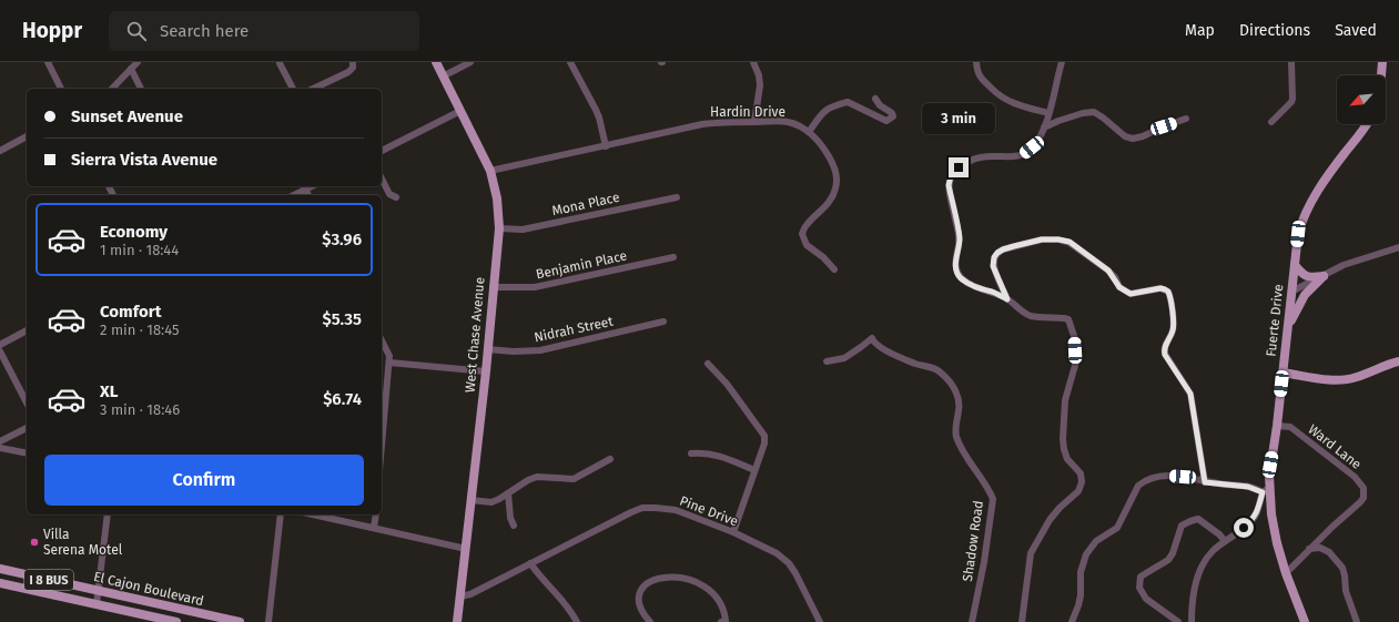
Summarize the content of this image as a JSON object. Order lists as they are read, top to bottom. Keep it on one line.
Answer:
{"streets":{"main road":["Fuerte Drive","West Chase Avenue","I 8 BUS","El Cajon Boulevard"],"street":["Hardin Drive","Mona Place","Benjamin Place","Nidrah Street","Ward Lane","Pine Drive","Shadow Road"]},"crossings":[["Hardin Drive","West Chase Avenue"],["Mona Place","West Chase Avenue"],["Benjamin Place","West Chase Avenue"],["Fuerte Drive","Ward Lane"],["Nidrah Street","West Chase Avenue"],["West Chase Avenue","Pine Drive"]],"places":["Villa Serena Motel"],"north":"bottom left","page":{"header":"Hoppr","search":"Search here","nav":["Map","Directions","Saved"],"banner":["Sunset Avenue","Sierra Vista Avenue"],"bubble":"3 min","list":[{"name":"Economy","note":"1 min · 18:44","value":"$3.96"},{"name":"Comfort","note":"2 min · 18:45","value":"$5.35"},{"name":"XL","note":"3 min · 18:46","value":"$6.74"}],"buttons":"Confirm"}}
